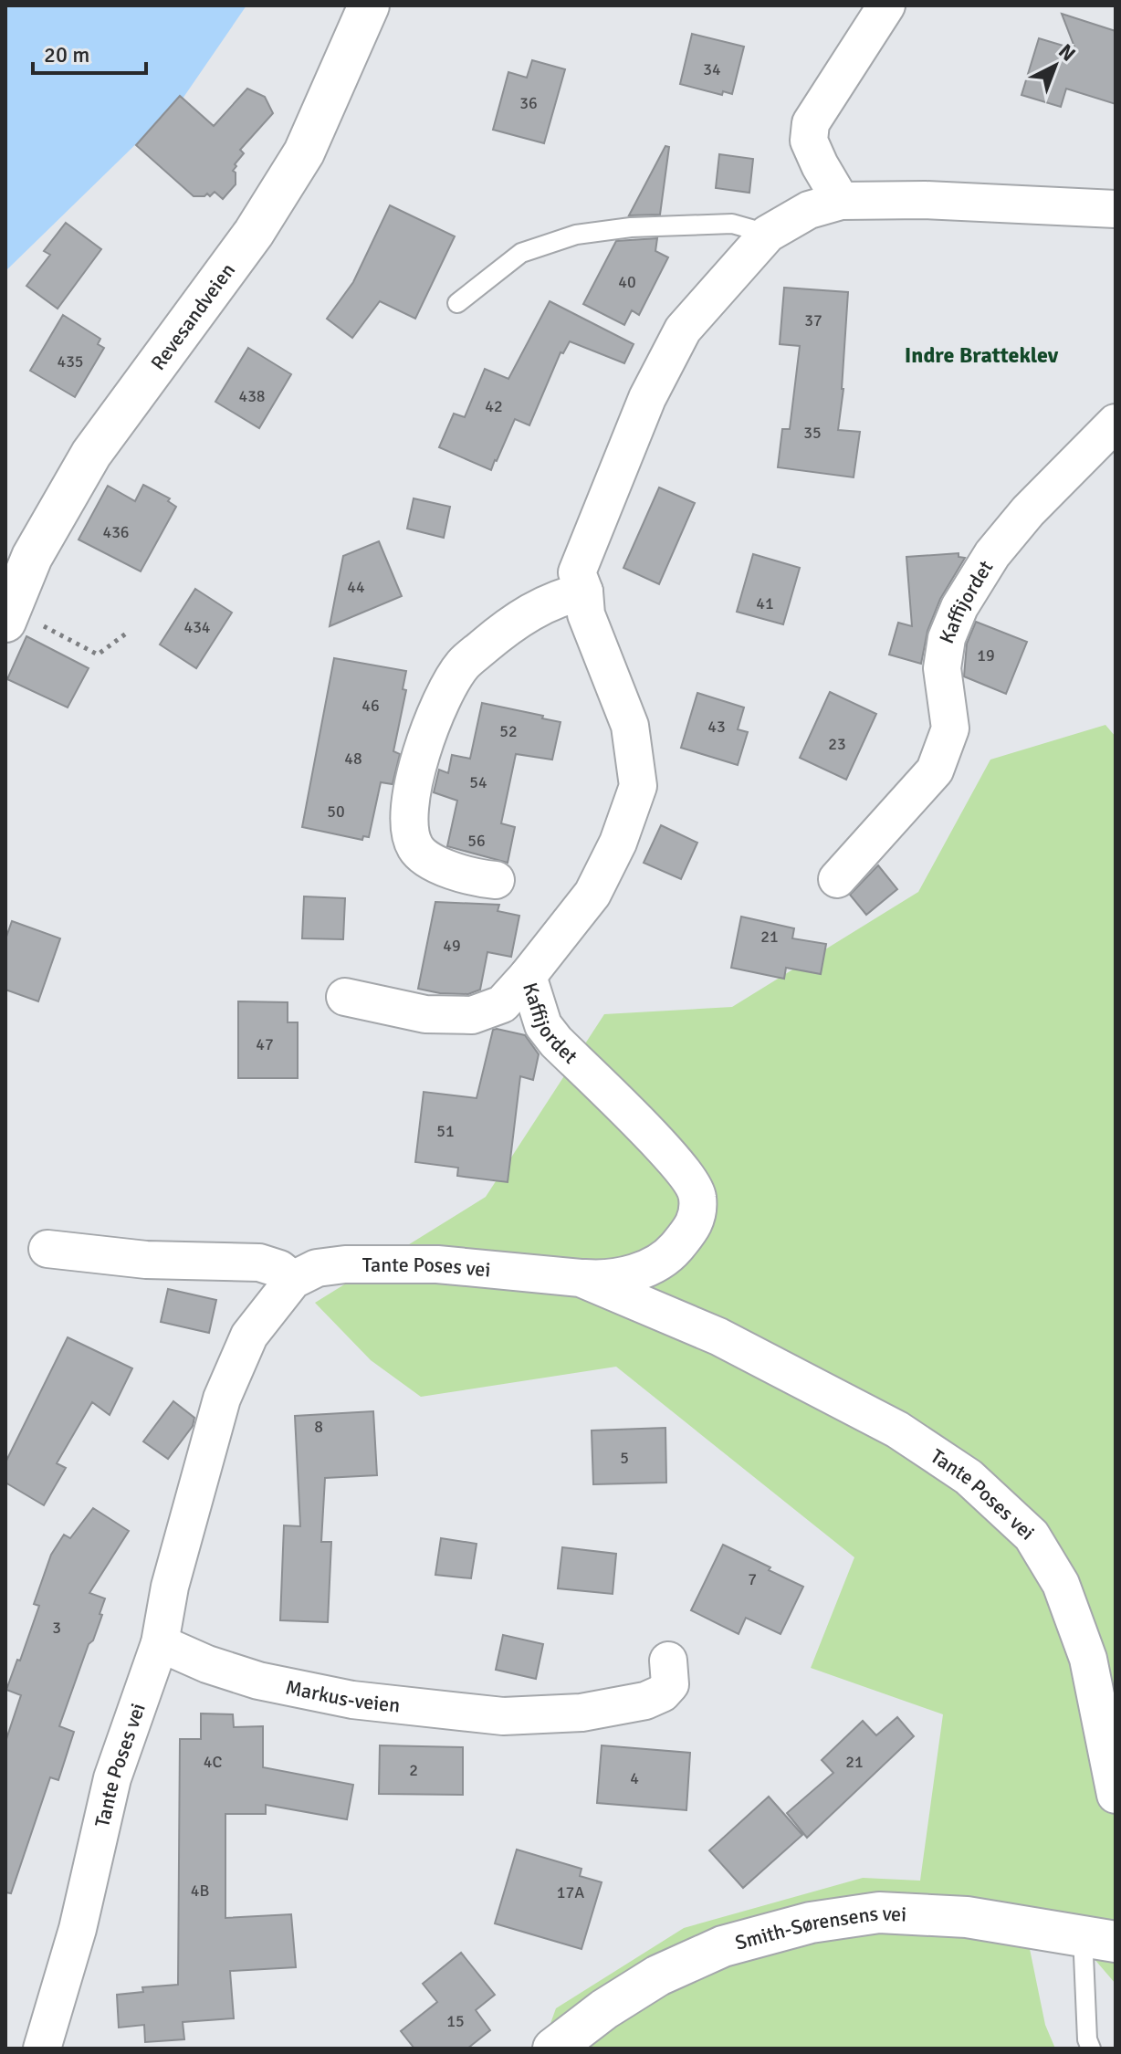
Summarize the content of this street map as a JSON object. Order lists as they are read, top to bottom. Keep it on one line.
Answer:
{"streets":{"main road":["Revesandveien","Smith-Sørensens vei"],"street":["Kaffijordet","Tante Poses vei","Markus-veien"]},"crossings":[["Kaffijordet","Tante Poses vei"],["Tante Poses vei","Markus-veien"]],"districts":["Indre Bratteklev"],"house_numbers":["34","36","40","37","435","438","42","35","436","44","41","434","19","46","43","52","23","48","54","50","56","21","49","47","51","8","5","7","3","4C","21","2","4","4B","17A","15"],"scale_bar":"20 m","north":"top right"}
